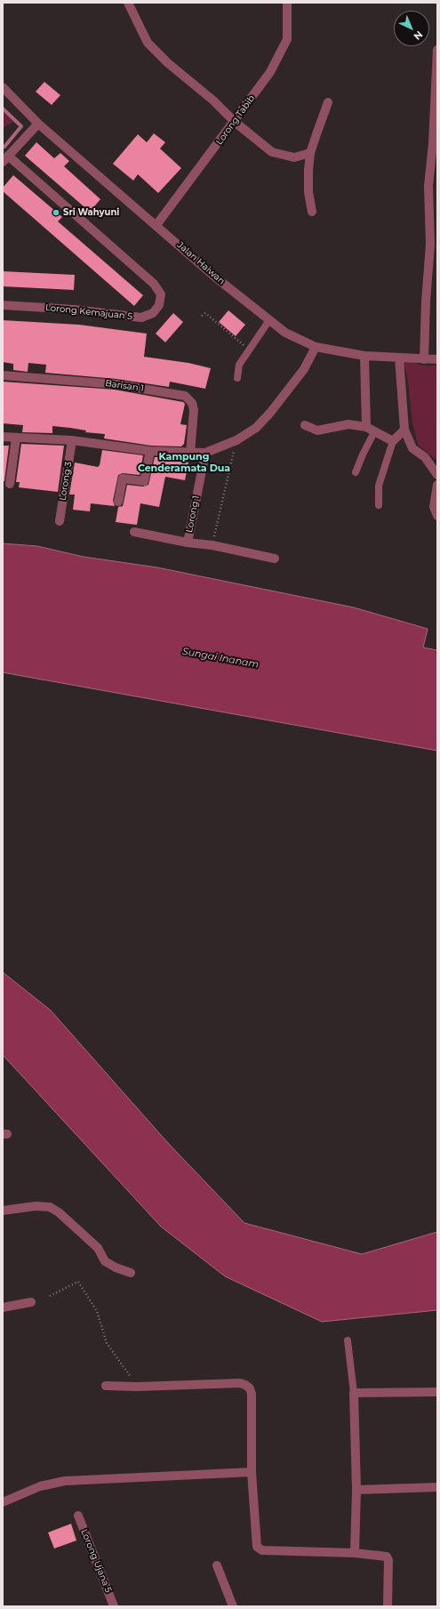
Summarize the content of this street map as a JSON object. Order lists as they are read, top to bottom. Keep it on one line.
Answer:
{"streets":{"street":["Lorong Tabib","Jalan Haiwan","Lorong Kemajuan 5","Barisan 1","Lorong 3","Lorong 1","Lorong Ujana 5"]},"crossings":[["Lorong Tabib","Jalan Haiwan"]],"districts":["Kampung Cenderamata Dua"],"water":["Sungai Inanam"],"places":["Sri Wahyuni"],"north":"bottom right"}
